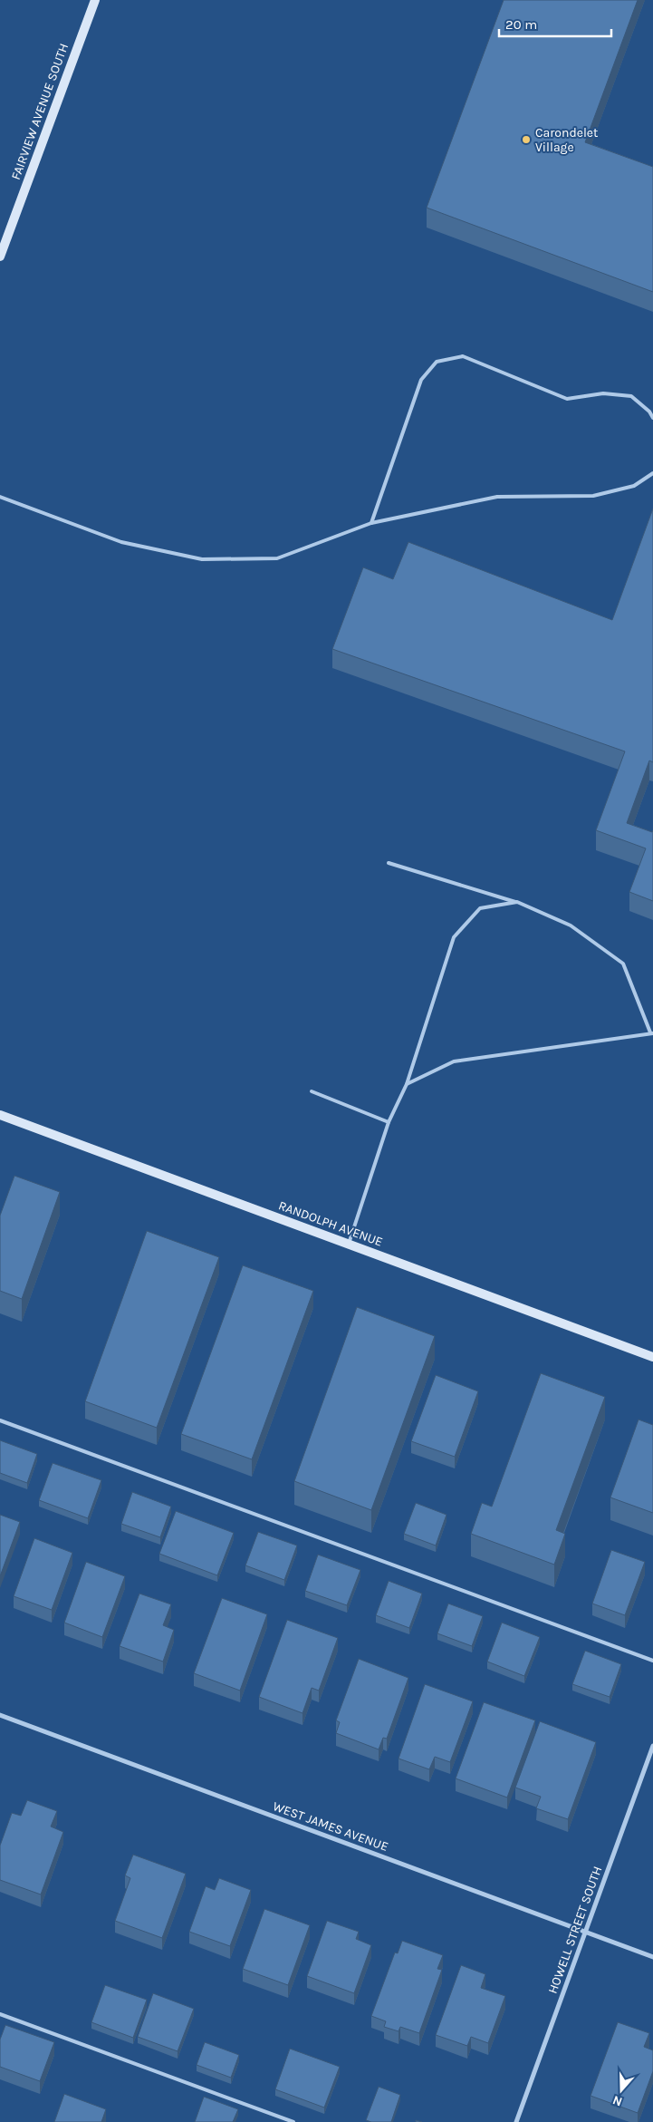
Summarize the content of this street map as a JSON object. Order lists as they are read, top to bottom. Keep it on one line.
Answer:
{"streets":{"main road":["FAIRVIEW AVENUE SOUTH","RANDOLPH AVENUE"],"street":["WEST JAMES AVENUE","HOWELL STREET SOUTH"]},"crossings":[["WEST JAMES AVENUE","HOWELL STREET SOUTH"]],"places":["Carondelet Village"],"scale_bar":"20 m","north":"bottom"}
